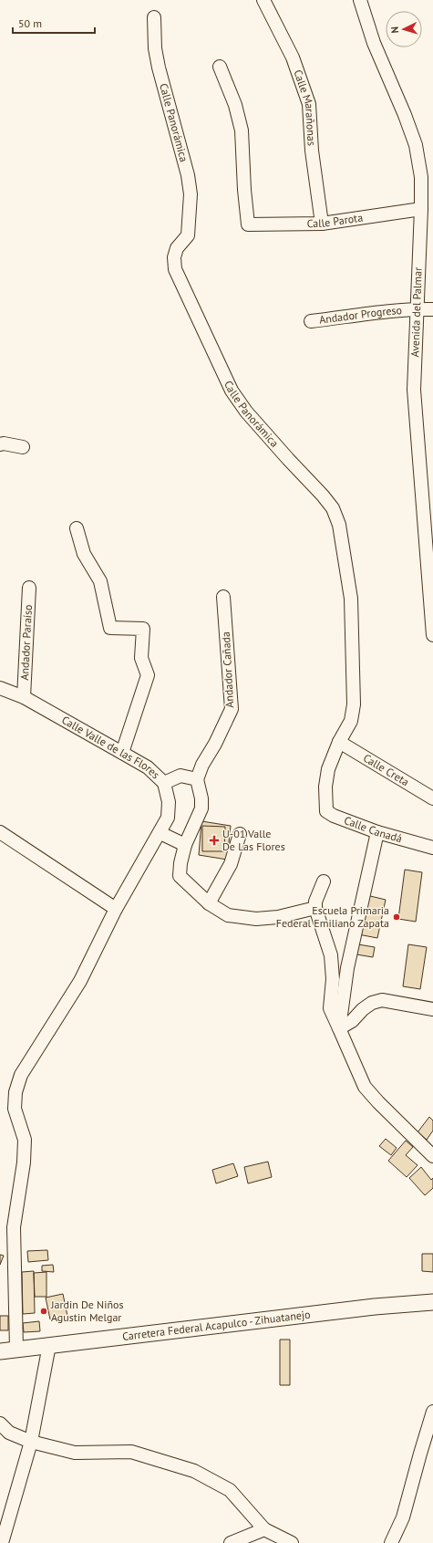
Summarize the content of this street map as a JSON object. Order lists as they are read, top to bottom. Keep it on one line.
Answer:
{"streets":{"main road":["Carretera Federal Acapulco - Zihuatanejo"],"street":["Calle Marañonas","Calle Panorámica","Calle Parota","Avenida del Palmar","Andador Progreso","Andador Paraíso","Andador Cañada","Calle Valle de las Flores","Calle Creta","Calle Canadá"]},"crossings":[["Calle Marañonas","Calle Parota"],["Calle Panorámica","Calle Creta"],["Calle Panorámica","Calle Canadá"],["Calle Parota","Avenida del Palmar"],["Avenida del Palmar","Andador Progreso"],["Andador Paraíso","Calle Valle de las Flores"],["Andador Cañada","Calle Valle de las Flores"]],"places":{"health":["U-01 Valle De Las Flores"],"other":["Escuela Primaria Federal Emiliano Zapata","Jardin De Niños Agustin Melgar"]},"scale_bar":"50 m","north":"left"}
